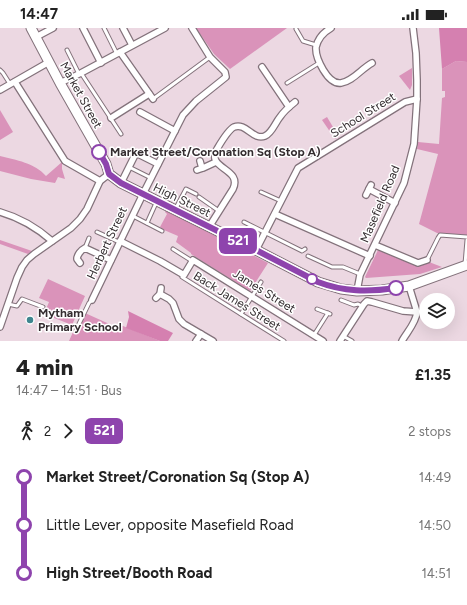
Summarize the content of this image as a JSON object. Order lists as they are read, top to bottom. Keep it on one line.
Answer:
{"streets":{"main road":["Market Street","High Street"],"street":["School Street","Masefield Road","Herbert Street","James Street"],"lane":["Back James Street"]},"crossings":[["Market Street","High Street"],["School Street","High Street"],["School Street","Masefield Road"],["High Street","Masefield Road"],["High Street","Herbert Street"]],"places":["Market Street/Coronation Sq (Stop A)","Mytham Primary School"],"lines":["bus line 521"],"page":{"status":"14:47","on_map":"521","heading":["4 min","14:47 – 14:51 · Bus","£1.35"],"legs":["2","521","2 stops"],"list":[{"name":"Market Street/Coronation Sq (Stop A)","value":"14:49"},{"name":"Little Lever, opposite Masefield Road","value":"14:50"},{"name":"High Street/Booth Road","value":"14:51"}]}}
